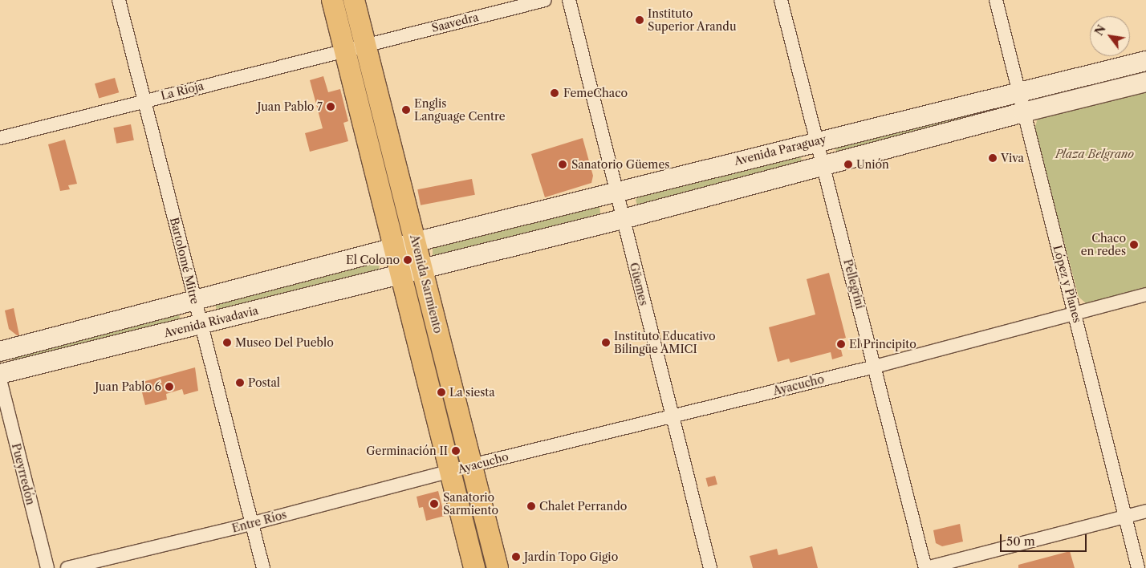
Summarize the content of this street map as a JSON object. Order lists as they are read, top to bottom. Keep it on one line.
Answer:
{"streets":{"main road":["Avenida Paraguay","Avenida Sarmiento","Avenida Rivadavia"],"street":["Saavedra","La Rioja","Bartolomé Mitre","Güemes","Pellegrini","López y Planes","Ayacucho","Pueyrredón","Entre Ríos"]},"crossings":[["Saavedra","La Rioja"],["Saavedra","Avenida Sarmiento"],["La Rioja","Bartolomé Mitre"],["La Rioja","Avenida Sarmiento"],["Avenida Paraguay","Avenida Sarmiento"],["Avenida Paraguay","Güemes"],["Avenida Paraguay","Pellegrini"],["Avenida Paraguay","López y Planes"],["Avenida Paraguay","Avenida Rivadavia"],["Bartolomé Mitre","Avenida Rivadavia"],["Bartolomé Mitre","Entre Ríos"],["Avenida Sarmiento","Avenida Rivadavia"],["Avenida Sarmiento","Ayacucho"],["Avenida Sarmiento","Entre Ríos"],["Güemes","Ayacucho"],["Pellegrini","Ayacucho"],["López y Planes","Ayacucho"],["Ayacucho","Entre Ríos"]],"parks":["Plaza Belgrano"],"places":["Instituto Superior Arandu","FemeChaco","Juan Pablo 7","Englis Language Centre","Viva","Sanatorio Güemes","Unión","Chaco en redes","El Colono","Museo Del Pueblo","Instituto Educativo Bilingüe AMICI","El Principito","Postal","Juan Pablo 6","La siesta","Germinación II","Sanatorio Sarmiento","Chalet Perrando","Jardín Topo Gigio"],"scale_bar":"50 m","north":"top left"}
